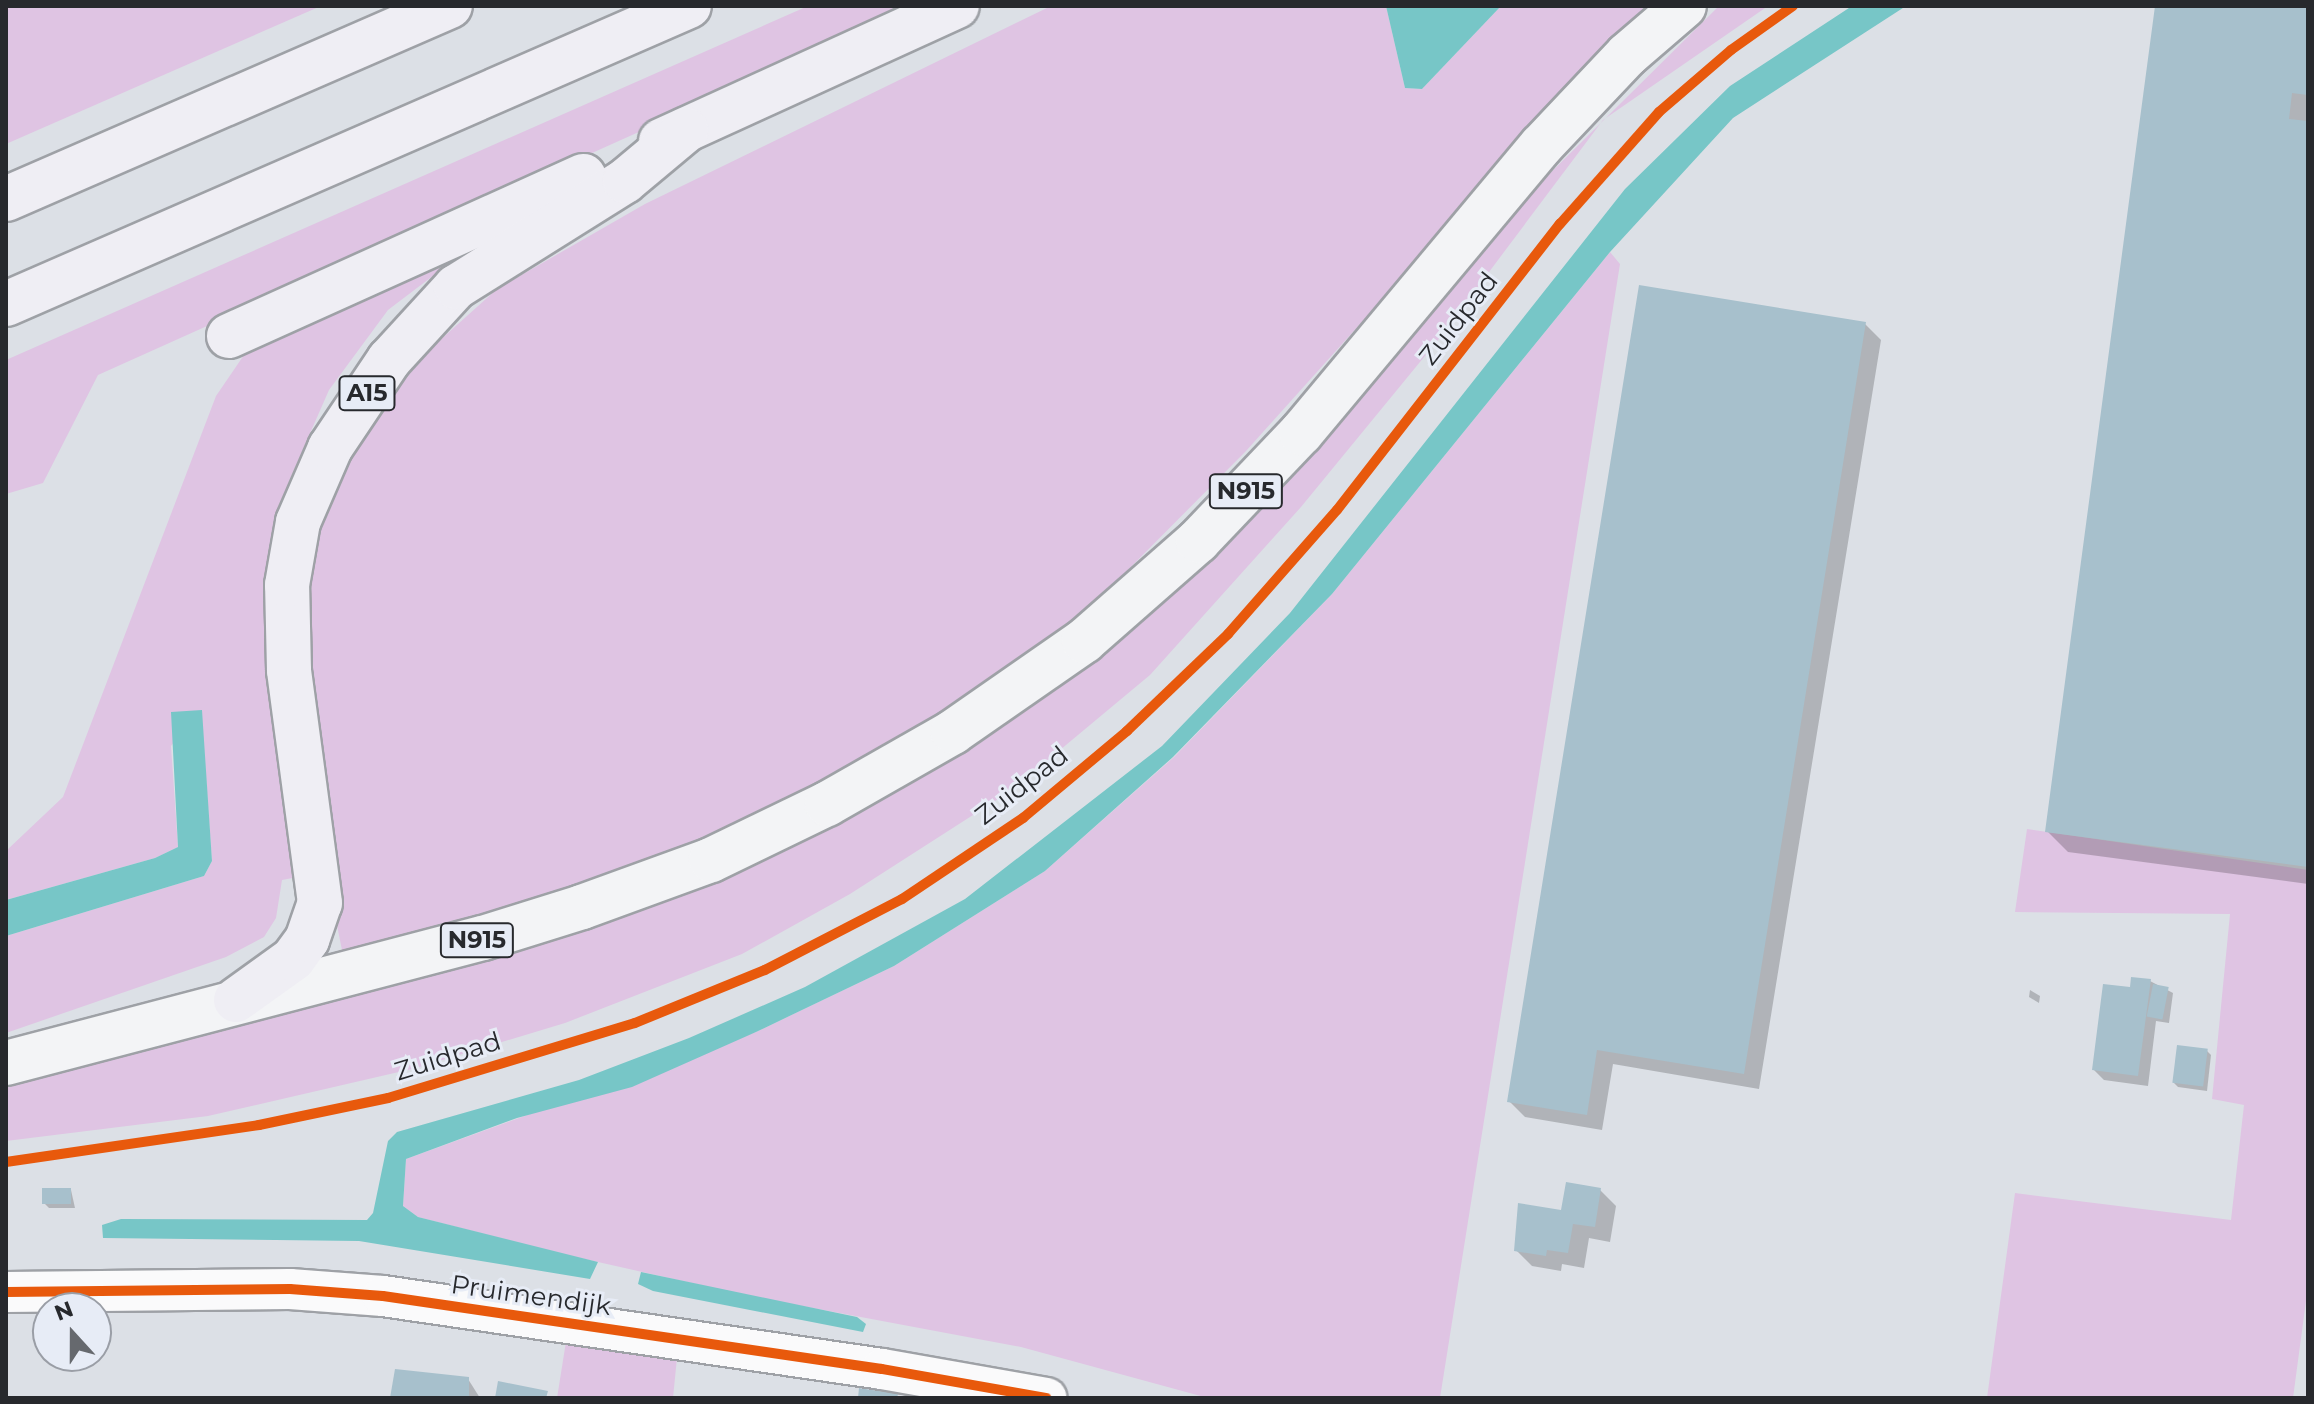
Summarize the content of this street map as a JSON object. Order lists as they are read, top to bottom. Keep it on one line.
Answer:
{"streets":{"highway":["A15"],"main road":["N915"],"street":["Pruimendijk"],"cycle path":["Zuidpad"]},"crossings":[["A15","N915"]],"north":"top"}
